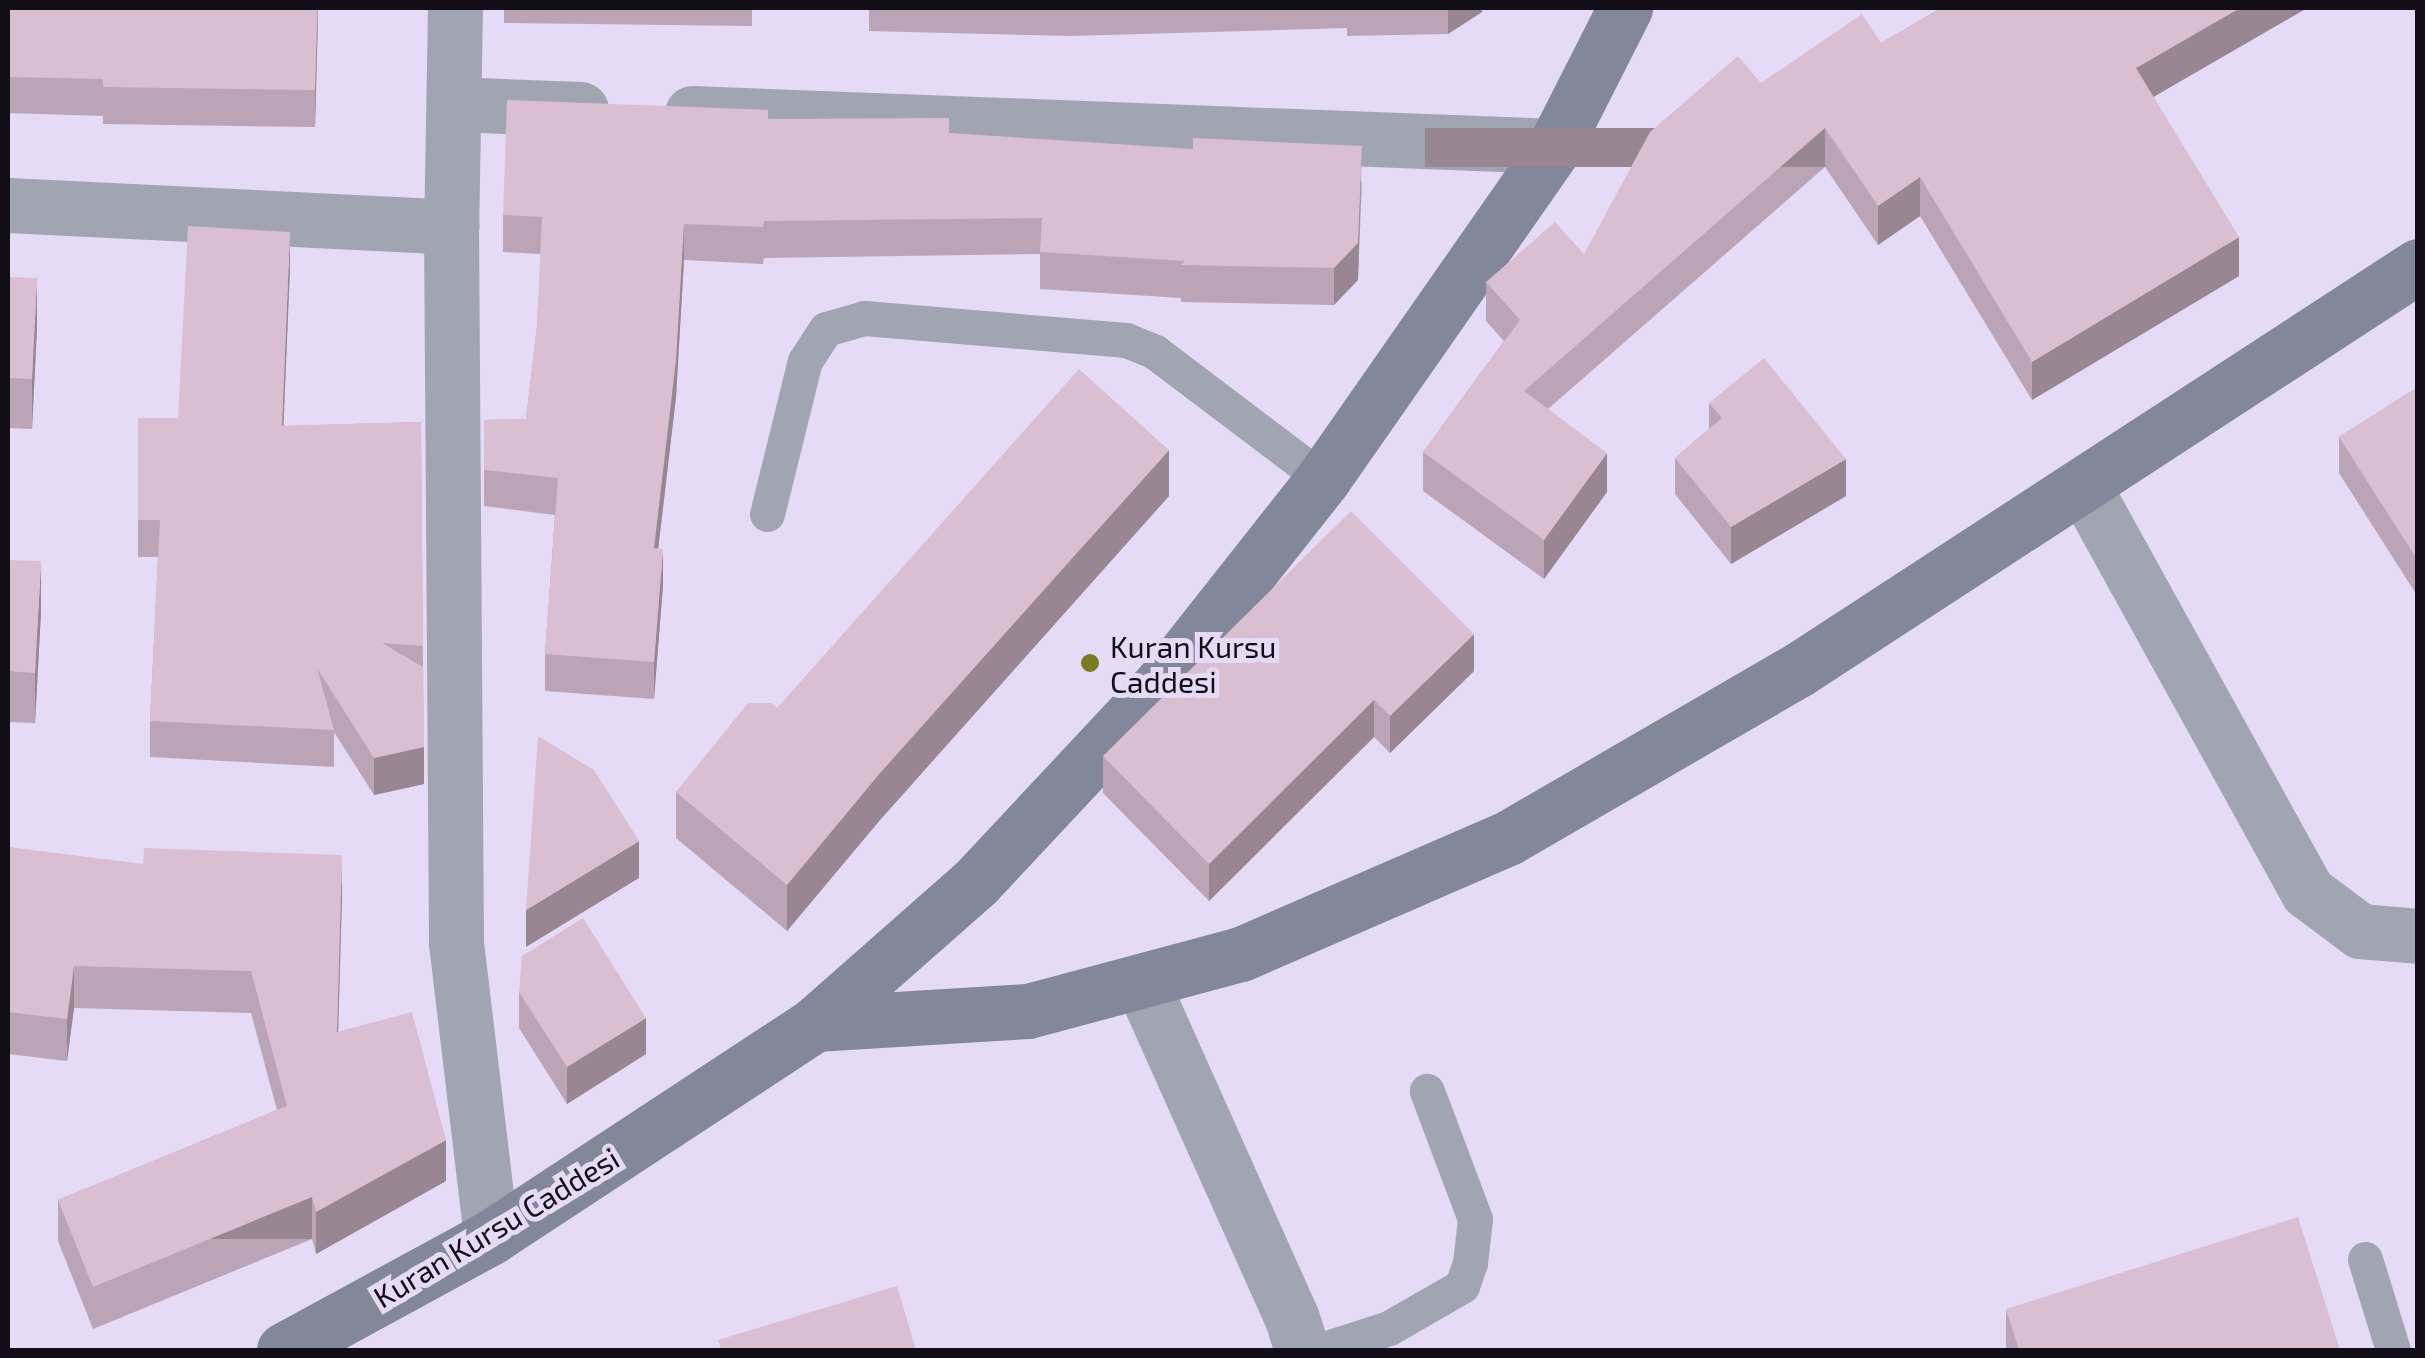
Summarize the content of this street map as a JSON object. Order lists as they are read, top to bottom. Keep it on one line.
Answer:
{"streets":{"main road":["Kuran Kursu Caddesi"]},"places":["Kuran Kursu Caddesi"]}
